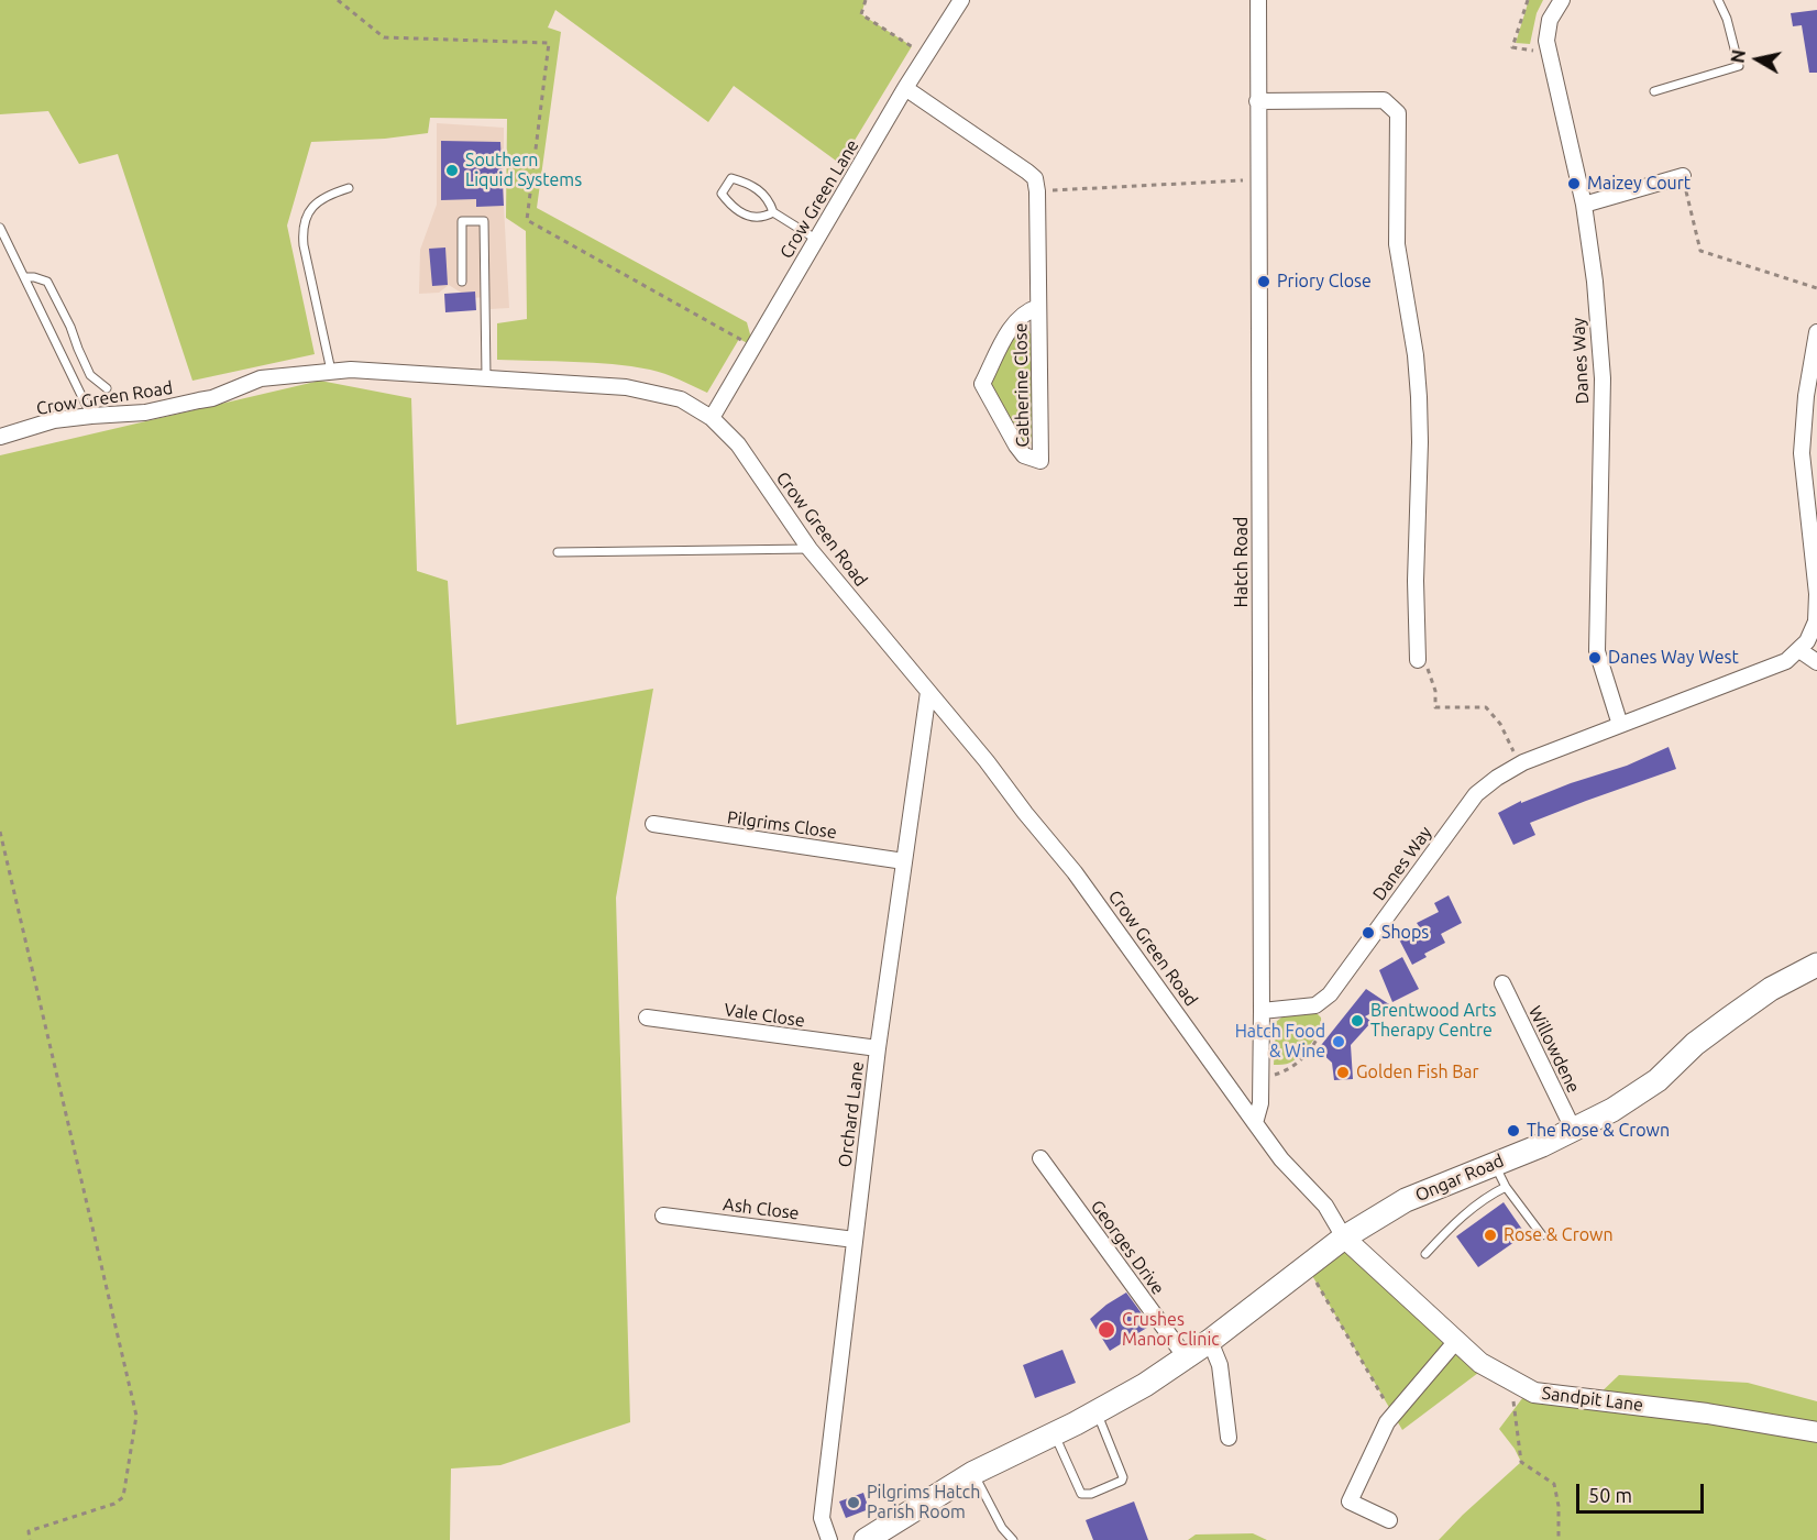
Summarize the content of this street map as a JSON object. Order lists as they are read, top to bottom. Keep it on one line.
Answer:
{"streets":{"main road":["Ongar Road"],"street":["Crow Green Lane","Danes Way","Catherine Close","Crow Green Road","Hatch Road","Pilgrims Close","Vale Close","Willowdene","Orchard Lane","Ash Close","Georges Drive","Sandpit Lane"]},"crossings":[["Crow Green Lane","Crow Green Road"],["Crow Green Road","Hatch Road"],["Crow Green Road","Orchard Lane"],["Crow Green Road","Ongar Road"],["Crow Green Road","Sandpit Lane"],["Pilgrims Close","Orchard Lane"],["Vale Close","Orchard Lane"],["Willowdene","Ongar Road"],["Orchard Lane","Ash Close"],["Ongar Road","Georges Drive"],["Ongar Road","Sandpit Lane"]],"places":["Southern Liquid Systems","Maizey Court","Priory Close","Danes Way West","Shops","Brentwood Arts Therapy Centre","Hatch Food & Wine","Golden Fish Bar","The Rose & Crown","Rose & Crown","Crushes Manor Clinic","Pilgrims Hatch Parish Room"],"scale_bar":"50 m","north":"left"}
